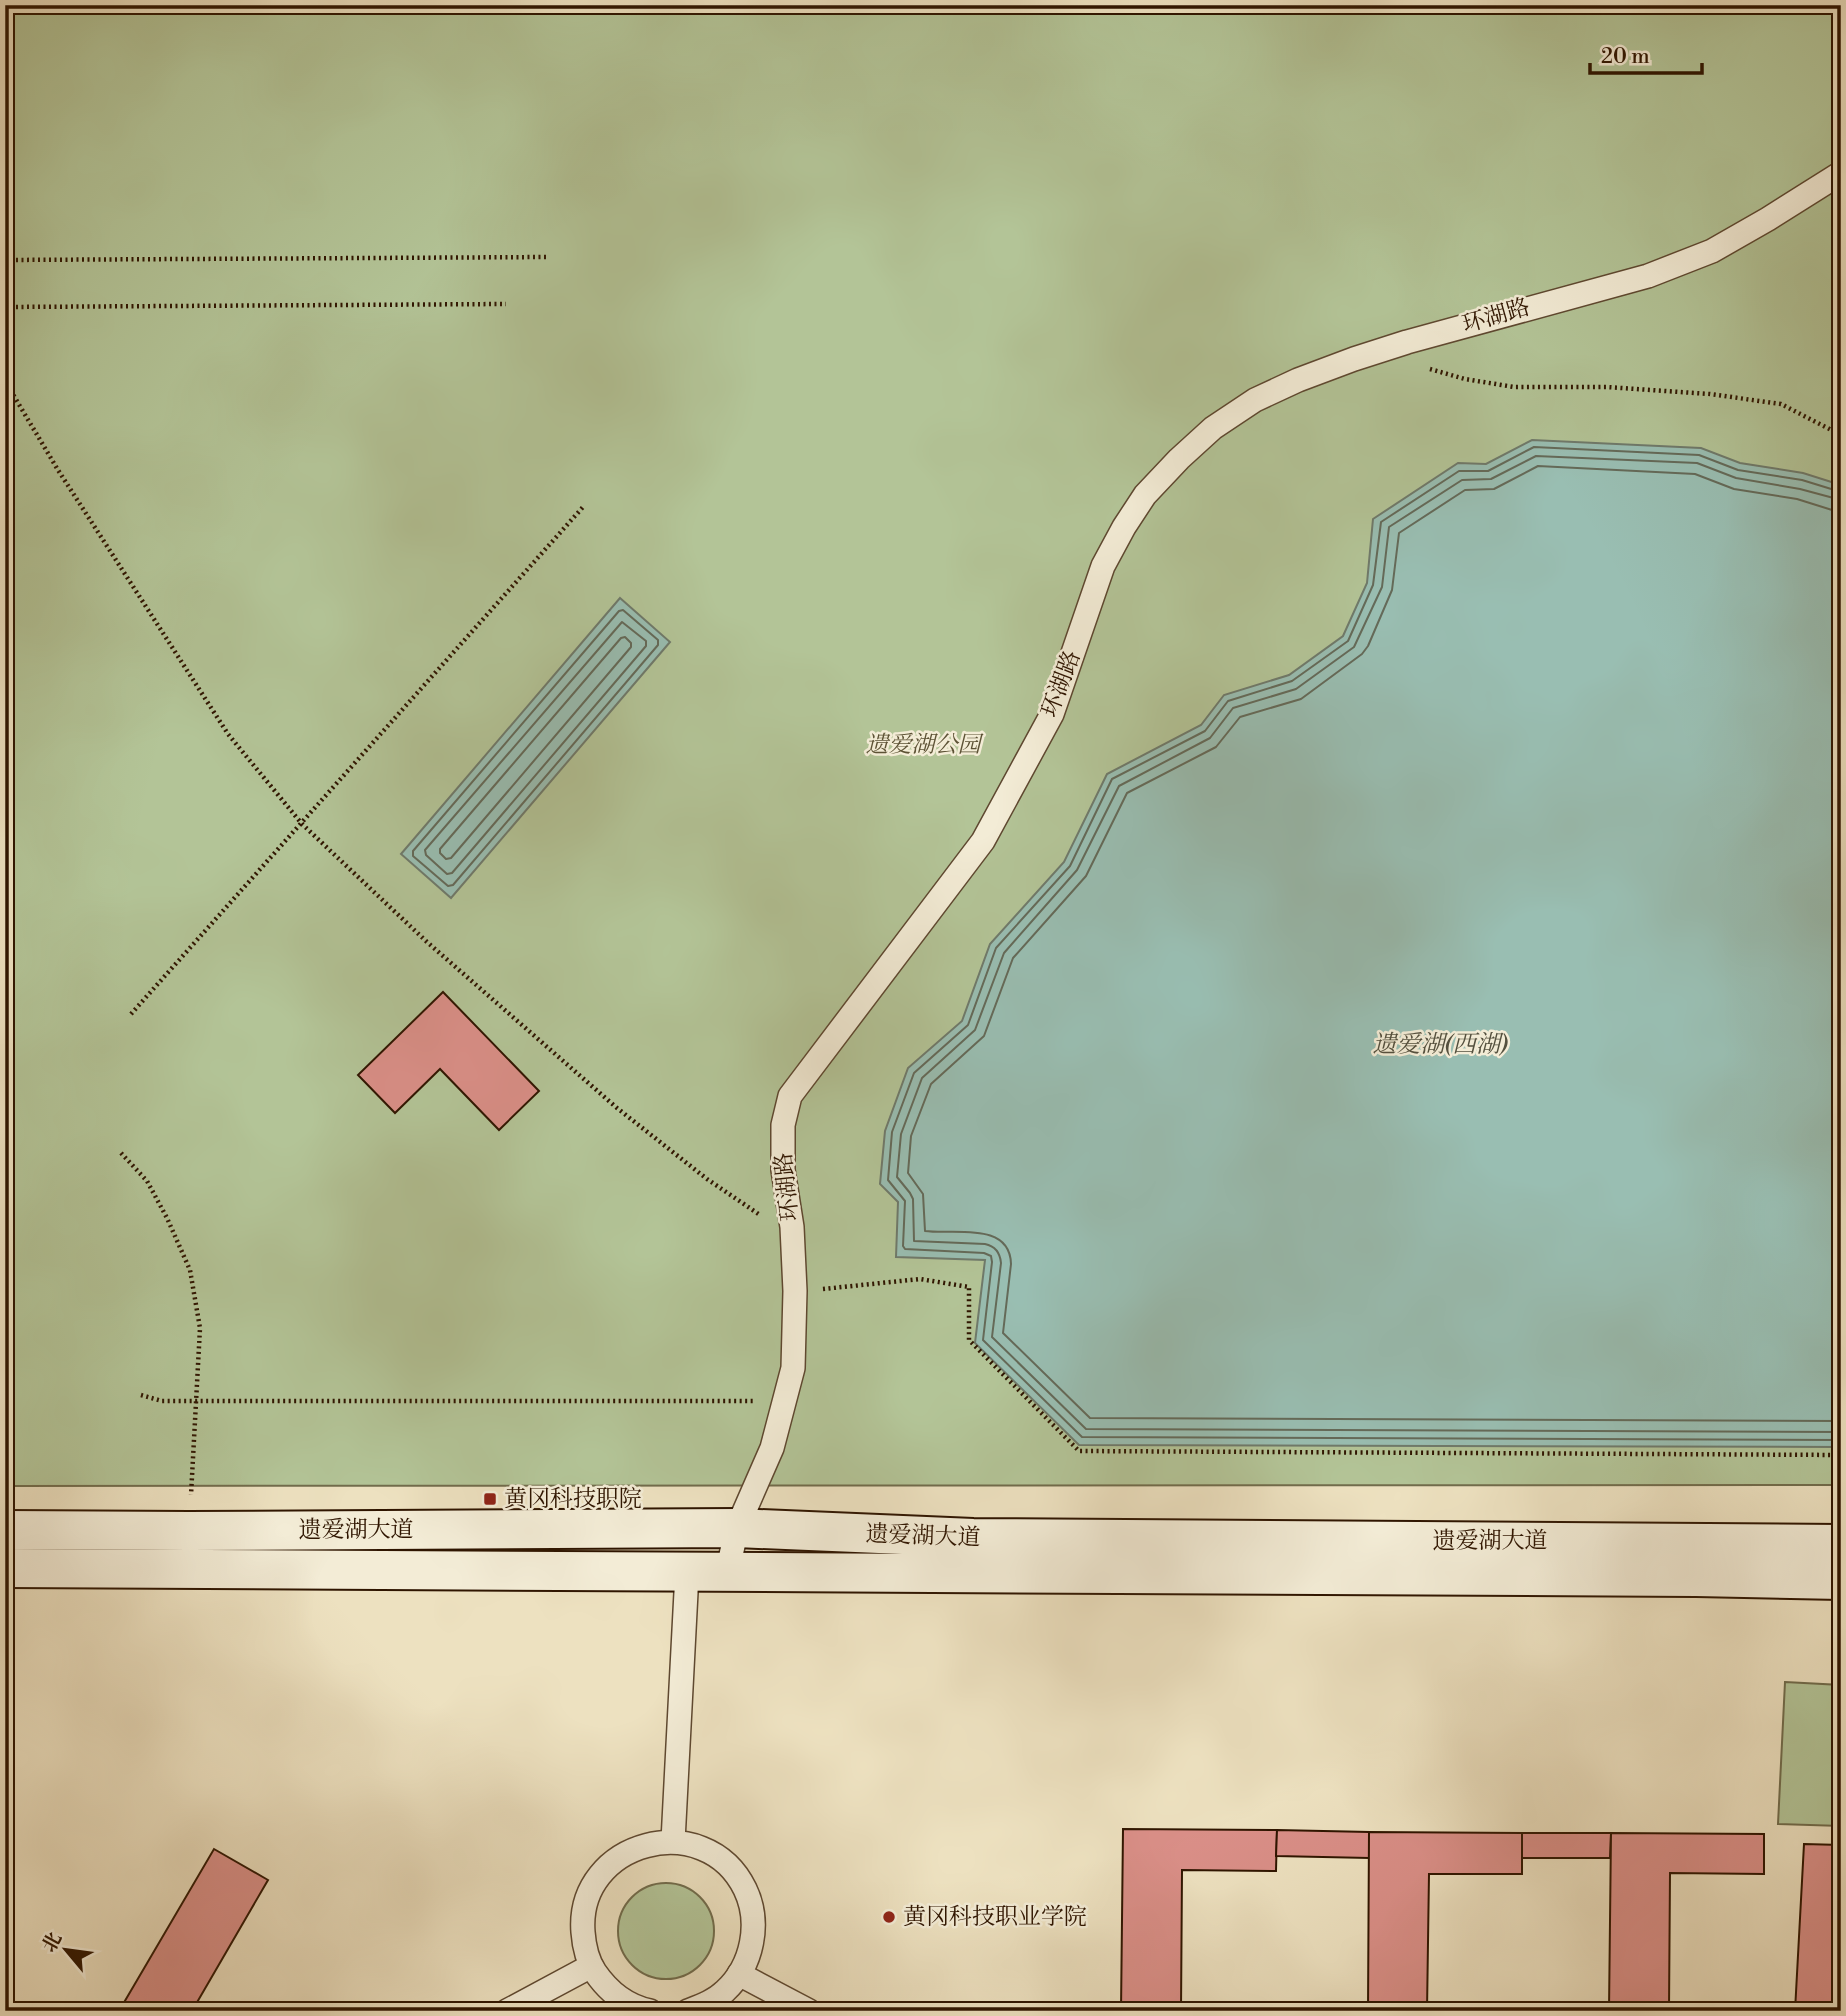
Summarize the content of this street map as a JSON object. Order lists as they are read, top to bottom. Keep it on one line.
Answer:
{"streets":{"main road":["遗爱湖大道"],"lane":["环湖路"]},"crossings":[["环湖路","遗爱湖大道"]],"water":["遗爱湖(西湖)"],"parks":["遗爱湖公园"],"places":{"transit":["黄冈科技职院"],"other":["黄冈科技职业学院"]},"scale_bar":"20 m","north":"top left"}
